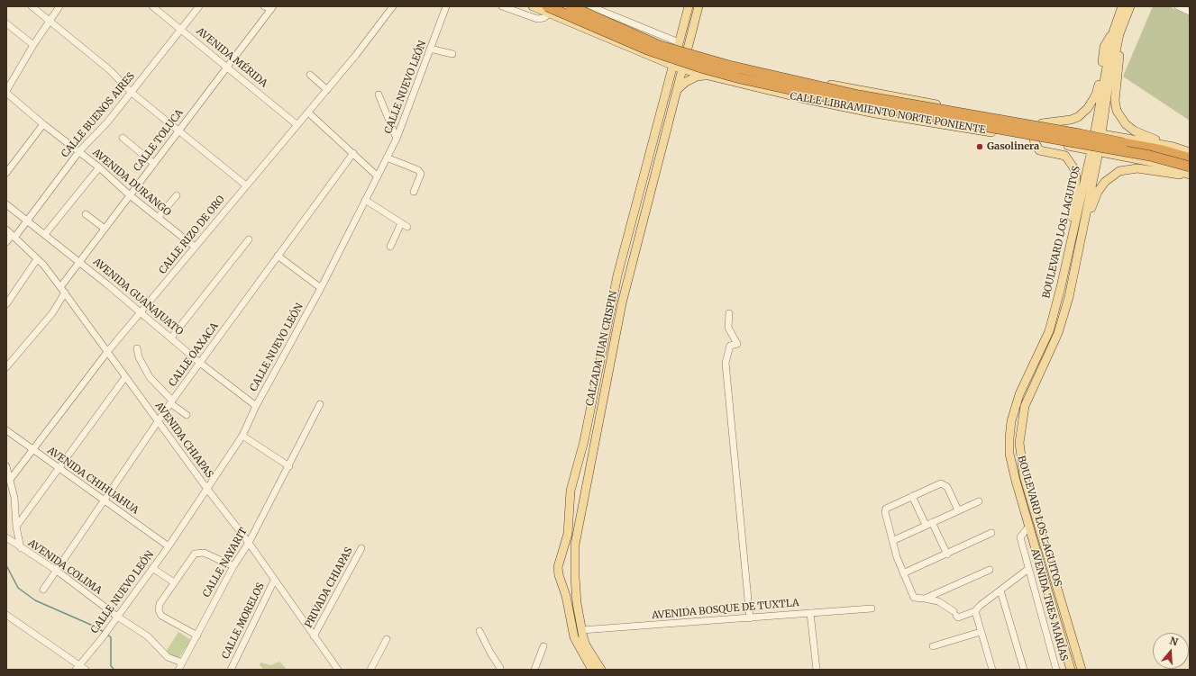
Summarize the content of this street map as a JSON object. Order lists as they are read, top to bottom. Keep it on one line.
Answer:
{"streets":{"highway":["CALLE LIBRAMIENTO NORTE PONIENTE"],"main road":["BOULEVARD LOS LAGUITOS","CALZADA JUAN CRISPIN"],"street":["AVENIDA MÉRIDA","CALLE NUEVO LEÓN","CALLE BUENOS AIRES","CALLE TOLUCA","AVENIDA DURANGO","CALLE RIZO DE ORO","AVENIDA GUANAJUATO","CALLE OAXACA","AVENIDA CHIAPAS","AVENIDA CHIHUAHUA","CALLE NAYARIT","AVENIDA COLIMA","PRIVADA CHIAPAS","AVENIDA TRES MARÍAS","AVENIDA BOSQUE DE TUXTLA","CALLE MORELOS"]},"crossings":[["AVENIDA MÉRIDA","CALLE BUENOS AIRES"],["AVENIDA MÉRIDA","CALLE TOLUCA"],["AVENIDA MÉRIDA","CALLE RIZO DE ORO"],["CALLE NUEVO LEÓN","AVENIDA GUANAJUATO"],["CALLE NUEVO LEÓN","AVENIDA CHIAPAS"],["CALLE NUEVO LEÓN","AVENIDA CHIHUAHUA"],["CALLE NUEVO LEÓN","AVENIDA COLIMA"],["CALLE LIBRAMIENTO NORTE PONIENTE","BOULEVARD LOS LAGUITOS"],["CALLE LIBRAMIENTO NORTE PONIENTE","CALZADA JUAN CRISPIN"],["CALLE BUENOS AIRES","AVENIDA DURANGO"],["CALLE BUENOS AIRES","AVENIDA GUANAJUATO"],["CALLE BUENOS AIRES","AVENIDA CHIAPAS"],["CALLE TOLUCA","AVENIDA DURANGO"],["CALLE TOLUCA","AVENIDA GUANAJUATO"],["CALLE TOLUCA","AVENIDA CHIAPAS"],["AVENIDA DURANGO","CALLE RIZO DE ORO"],["BOULEVARD LOS LAGUITOS","AVENIDA TRES MARÍAS"],["CALLE RIZO DE ORO","AVENIDA GUANAJUATO"],["CALLE RIZO DE ORO","AVENIDA CHIAPAS"],["CALLE RIZO DE ORO","AVENIDA CHIHUAHUA"],["AVENIDA GUANAJUATO","CALLE OAXACA"],["CALZADA JUAN CRISPIN","AVENIDA BOSQUE DE TUXTLA"],["CALLE OAXACA","AVENIDA CHIAPAS"],["CALLE OAXACA","AVENIDA CHIHUAHUA"],["CALLE OAXACA","AVENIDA COLIMA"],["AVENIDA CHIAPAS","CALLE NAYARIT"],["AVENIDA CHIAPAS","PRIVADA CHIAPAS"],["AVENIDA CHIAPAS","CALLE MORELOS"],["CALLE NAYARIT","AVENIDA COLIMA"]],"places":["Gasolinera"],"north":"top"}
